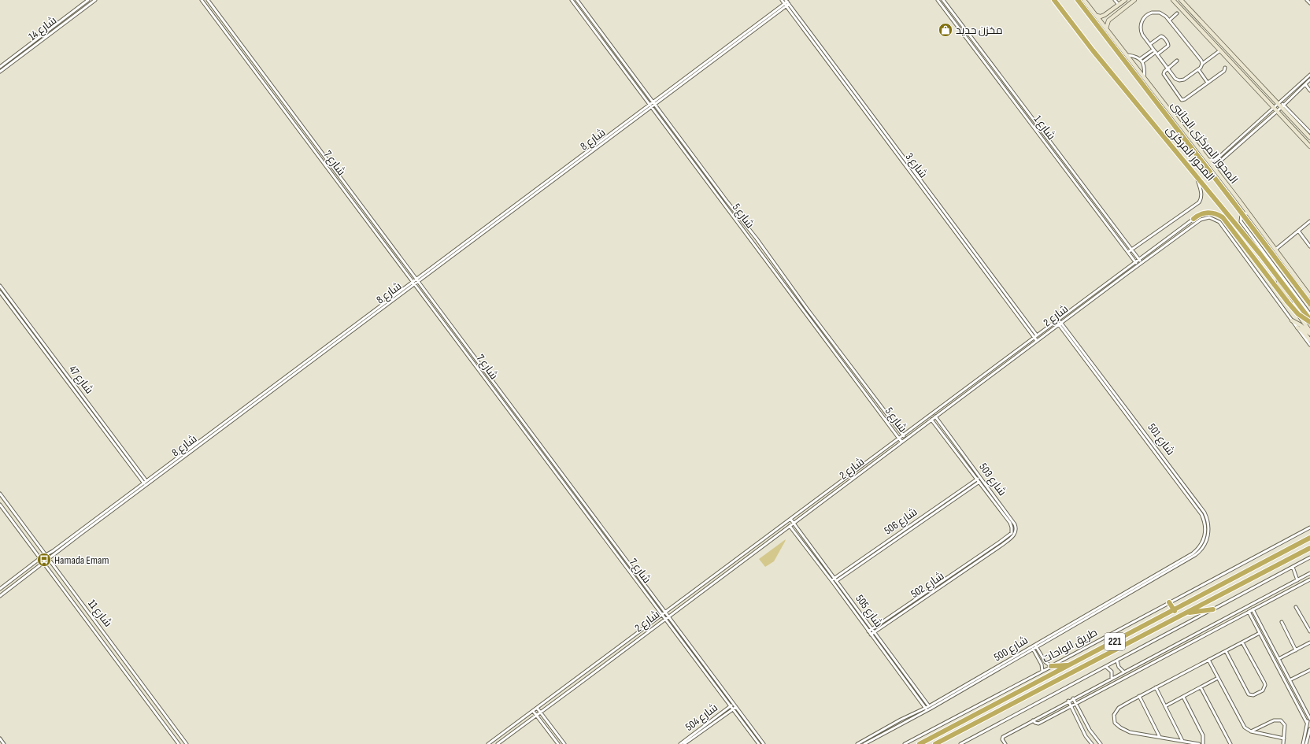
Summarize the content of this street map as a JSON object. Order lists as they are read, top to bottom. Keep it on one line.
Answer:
{"streets":{"highway":["المحور المركزى","221","طريق الواحات"],"street":["شارع 14","شارع 1","شارع 8","المحور المركزى الجانبى","شارع 7","شارع 3","شارع 5","شارع 2","شارع 47","شارع 501","شارع 503","شارع 506","شارع 502","شارع 505","شارع 11","شارع 500","شارع 504"]},"crossings":[["شارع 1","شارع 2"],["شارع 8","شارع 7"],["شارع 8","شارع 3"],["شارع 8","شارع 5"],["شارع 8","شارع 47"],["شارع 8","شارع 11"],["شارع 7","شارع 2"],["شارع 7","شارع 504"],["شارع 3","شارع 2"],["شارع 5","شارع 2"],["شارع 2","شارع 501"],["شارع 2","شارع 503"],["شارع 2","شارع 505"],["شارع 501","شارع 500"],["شارع 503","شارع 506"],["شارع 503","شارع 502"],["شارع 506","شارع 505"],["شارع 502","شارع 505"],["شارع 505","شارع 500"]],"places":{"shop":["مخزن حديد"],"bus stop":["Hamada Emam"]}}
